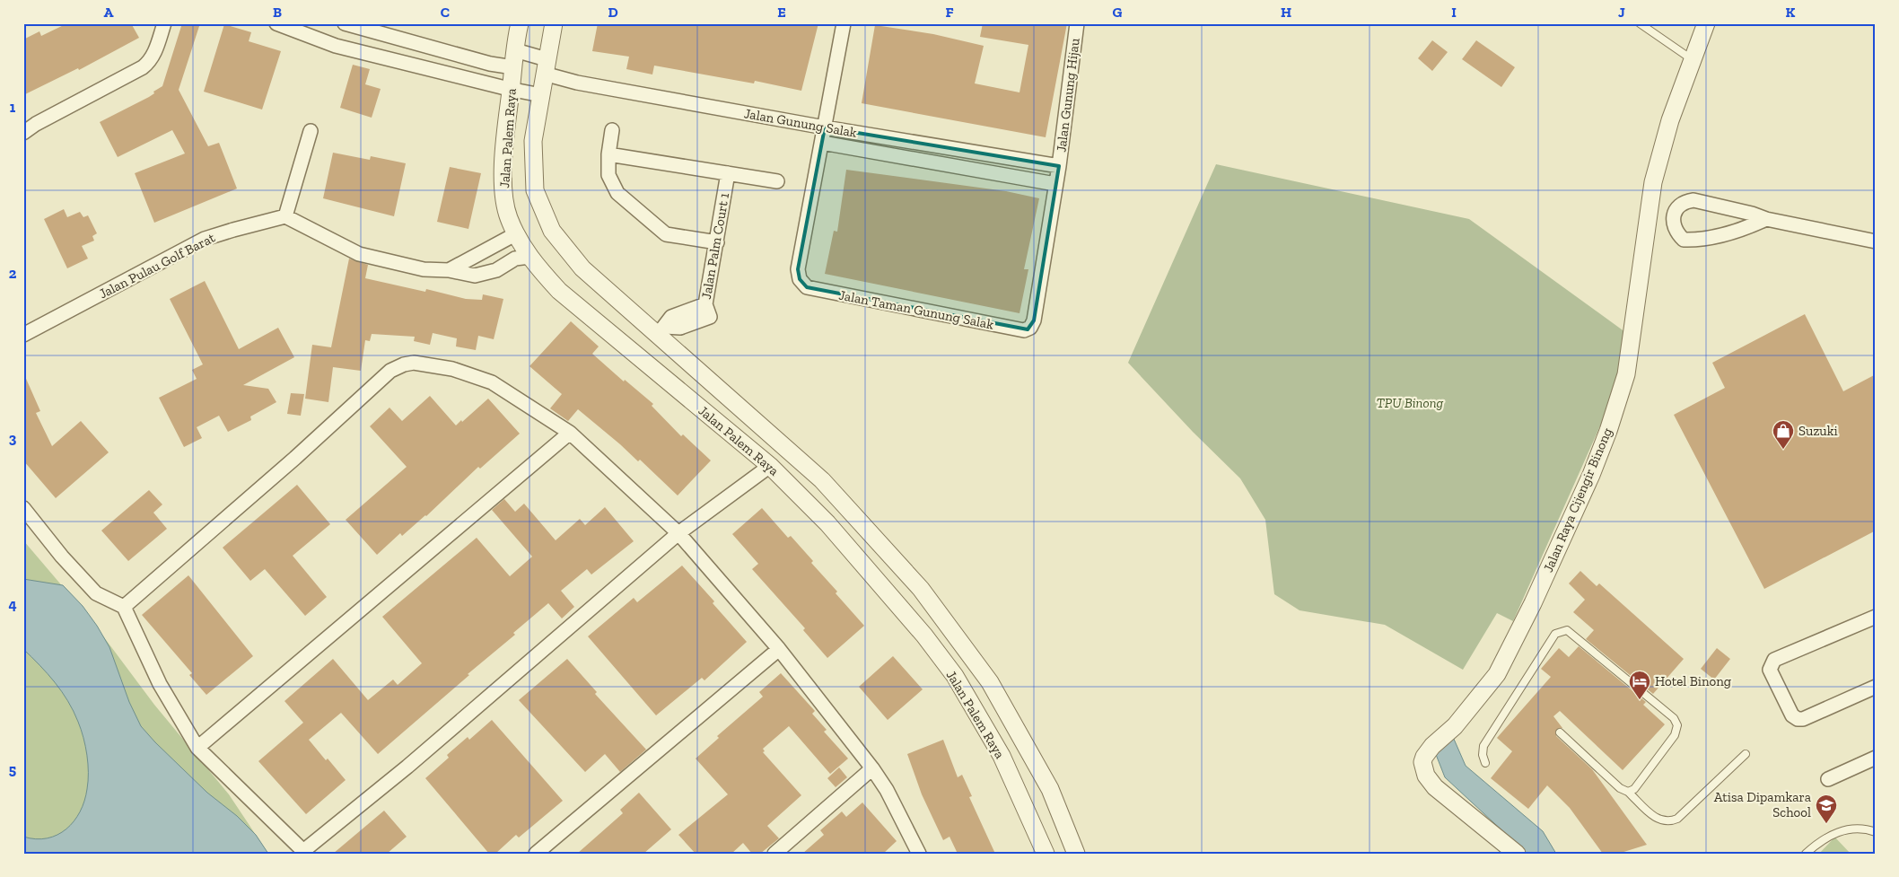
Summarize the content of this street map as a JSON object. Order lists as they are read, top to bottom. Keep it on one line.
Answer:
{"streets":{"street":["Jalan Gunung Hijau","Jalan Gunung Salak","Jalan Palem Raya","Jalan Palm Court 1","Jalan Pulau Golf Barat","Jalan Taman Gunung Salak","Jalan Raya Cijengir Binong"]},"crossings":[["Jalan Gunung Hijau","Jalan Gunung Salak"],["Jalan Gunung Hijau","Jalan Taman Gunung Salak"],["Jalan Gunung Salak","Jalan Palem Raya"],["Jalan Gunung Salak","Jalan Taman Gunung Salak"],["Jalan Palem Raya","Jalan Palm Court 1"]],"parks":["TPU Binong"],"places":{"shop":["Suzuki"],"hotel":["Hotel Binong"],"school or university":["Atisa Dipamkara School"]},"grid":{"columns":["A","B","C","D","E","F","G","H","I","J","K"],"rows":["1","2","3","4","5"]}}
